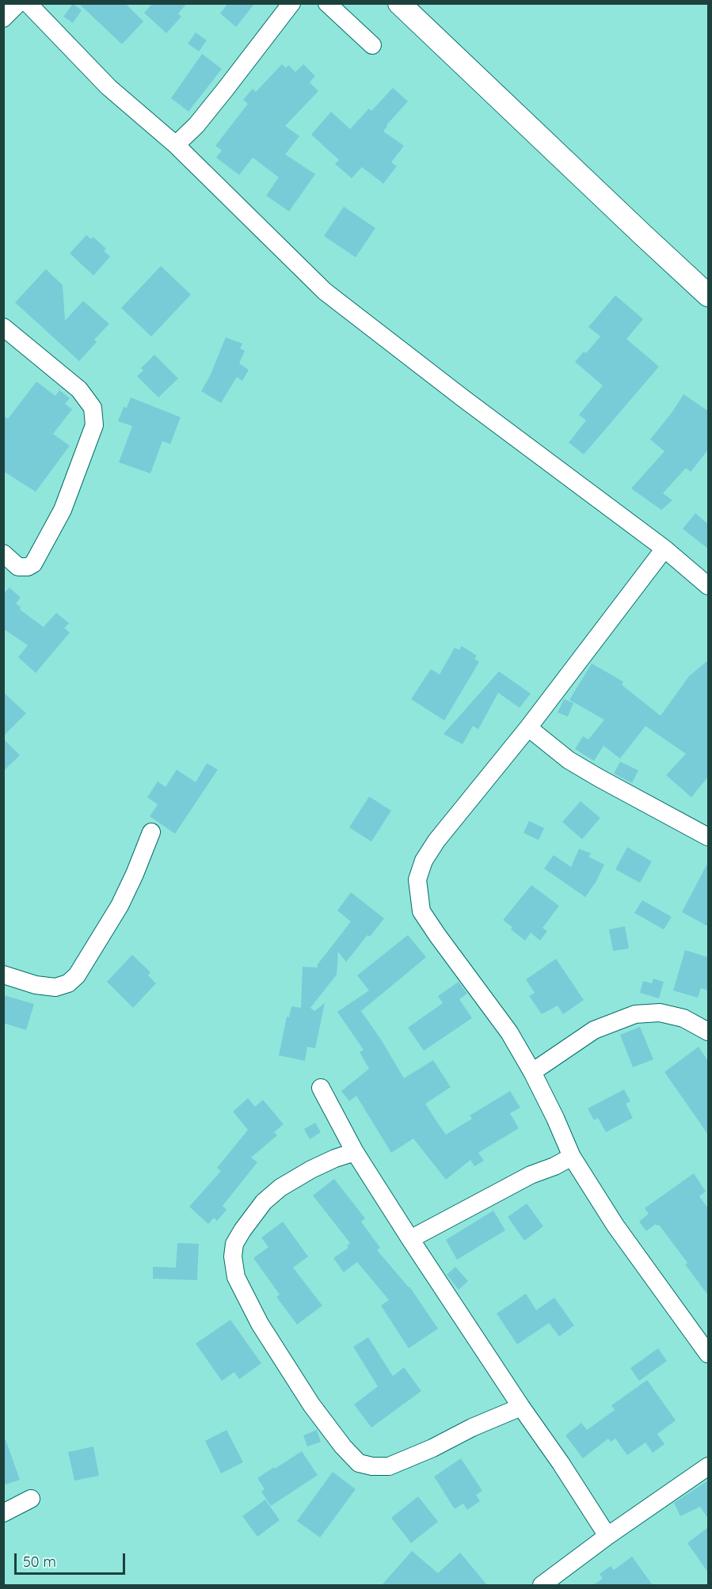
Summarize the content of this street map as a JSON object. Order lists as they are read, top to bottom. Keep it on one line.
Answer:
{"scale_bar":"50 m"}
